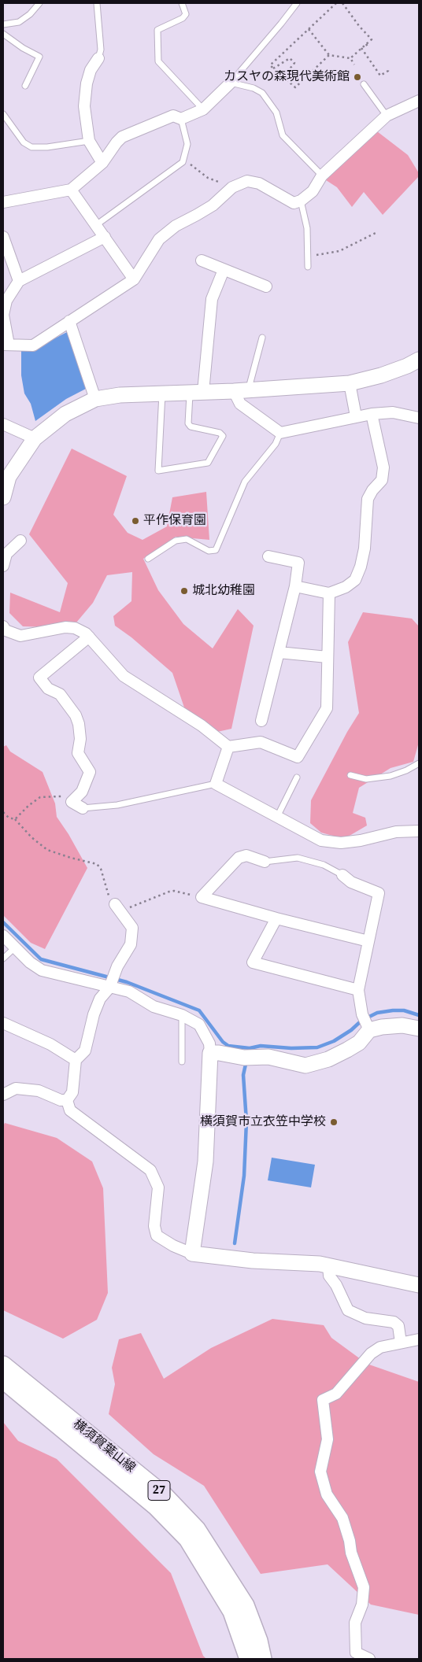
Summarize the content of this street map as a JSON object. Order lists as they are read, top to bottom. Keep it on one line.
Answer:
{"streets":{"main road":["横須賀葉山線","27"]},"places":["カスヤの森現代美術館","平作保育園","城北幼稚園","横須賀市立衣笠中学校"]}
